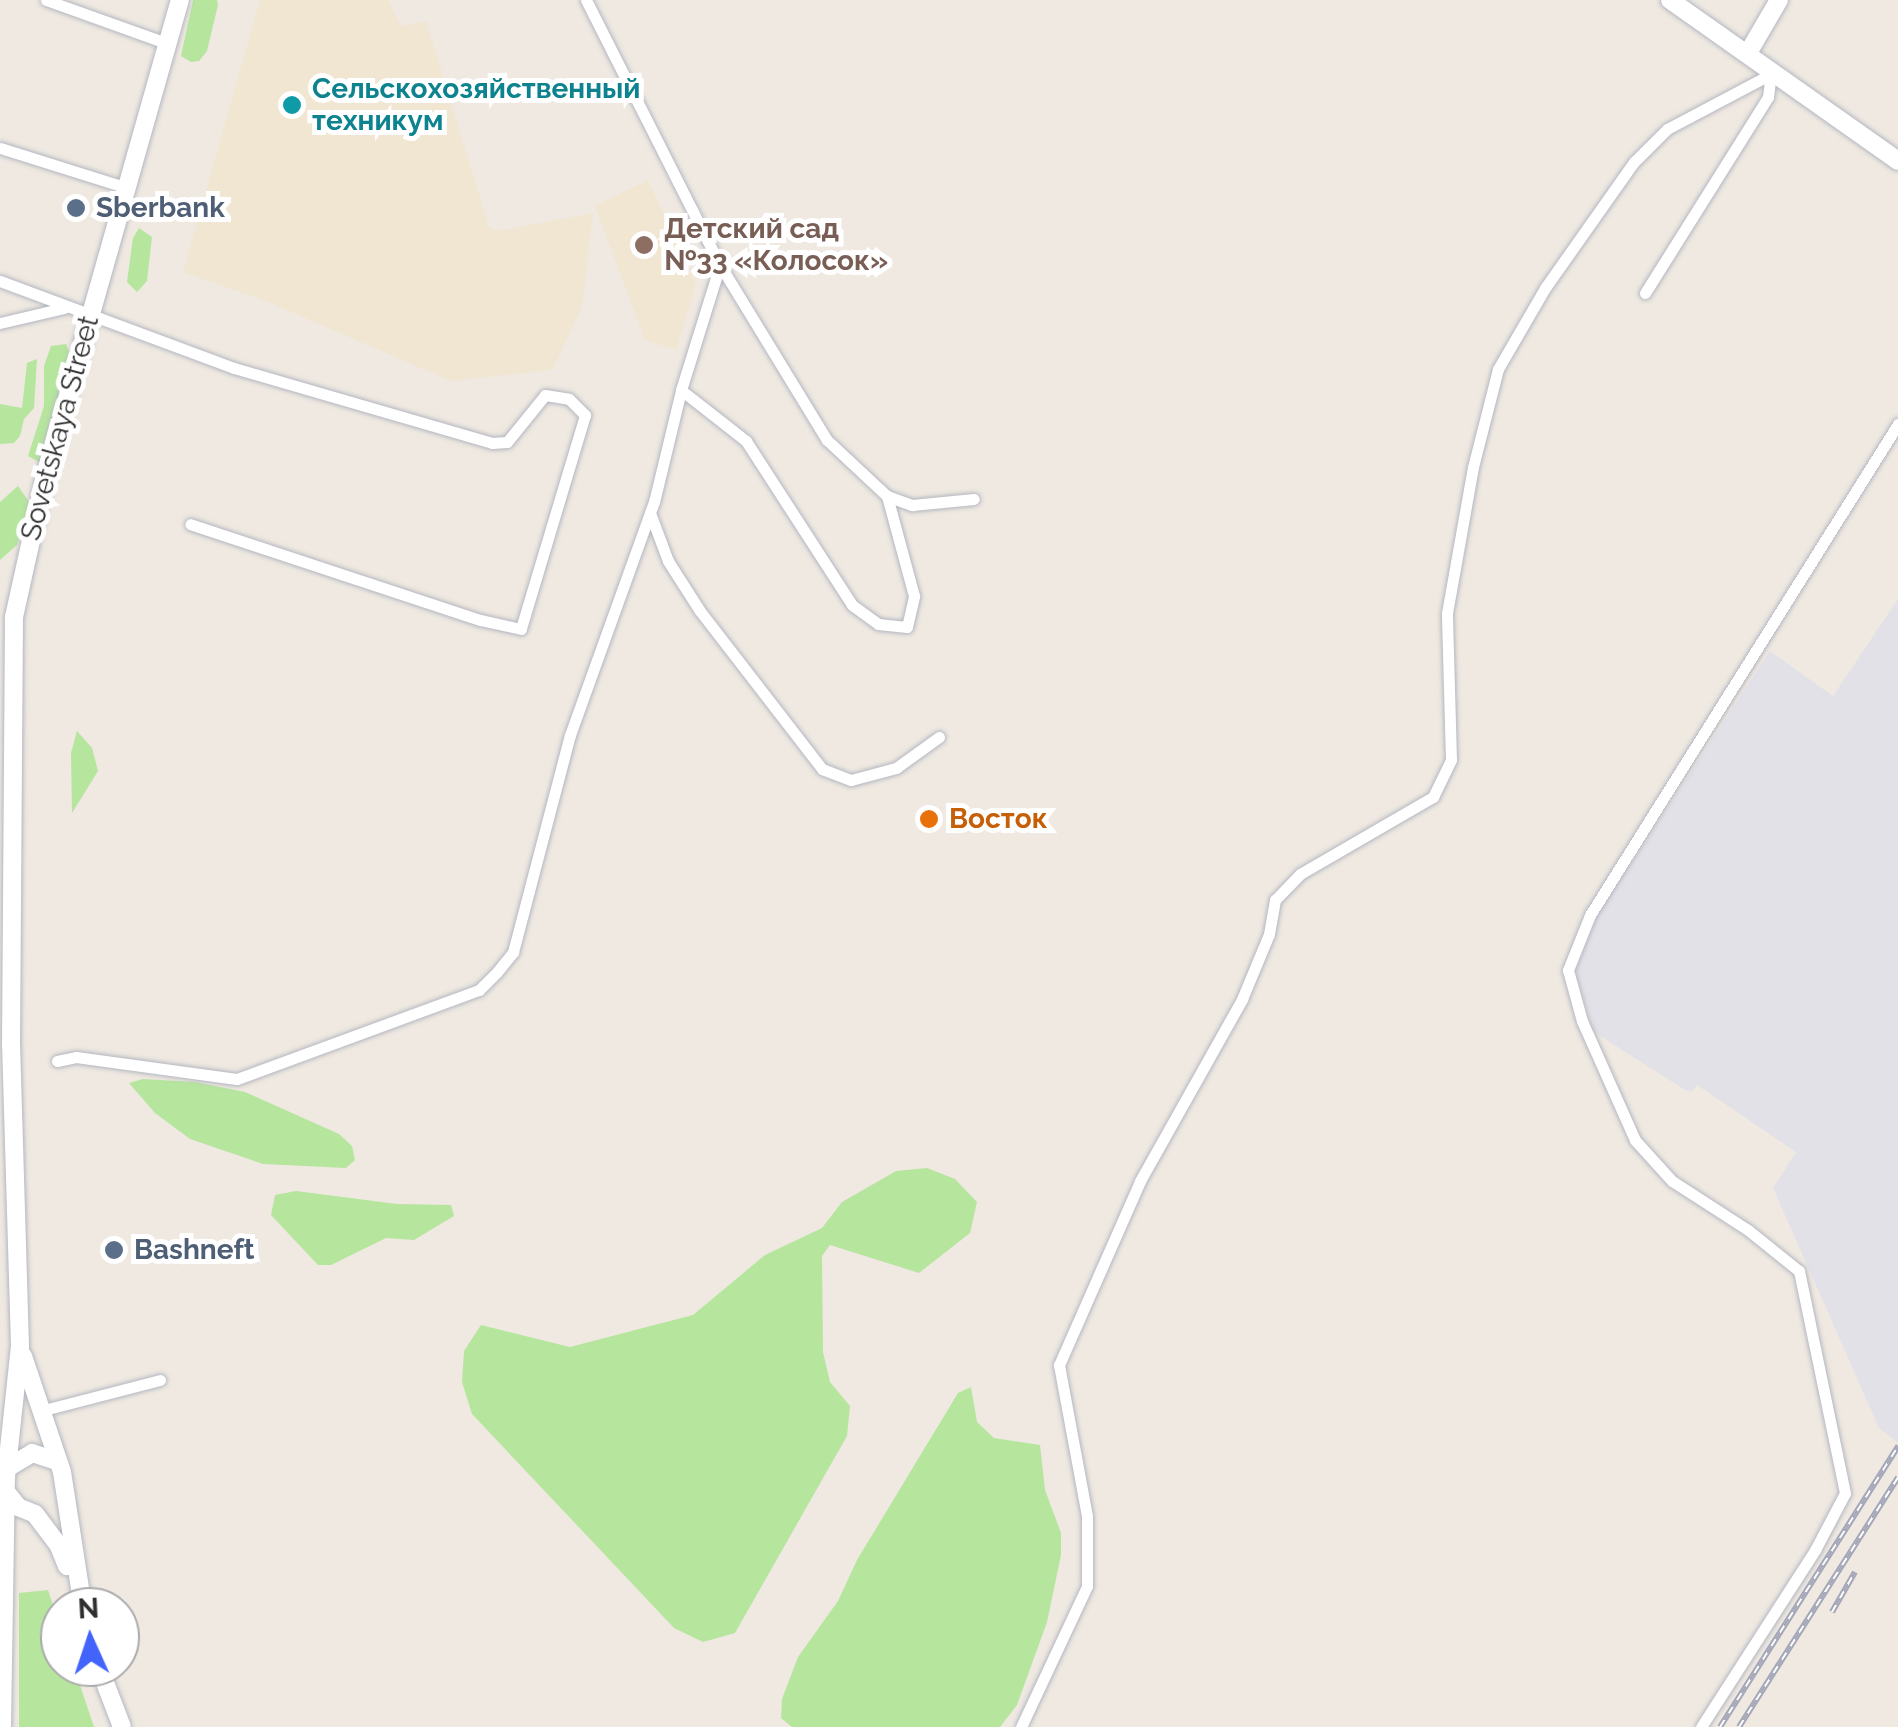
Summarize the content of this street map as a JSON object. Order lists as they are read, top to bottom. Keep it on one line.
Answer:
{"streets":{"main road":["Sovetskaya Street"]},"places":["Сельскохозяйственный техникум","Sberbank","Детский сад №33 «Колосок»","Восток","Bashneft"],"north":"top"}
